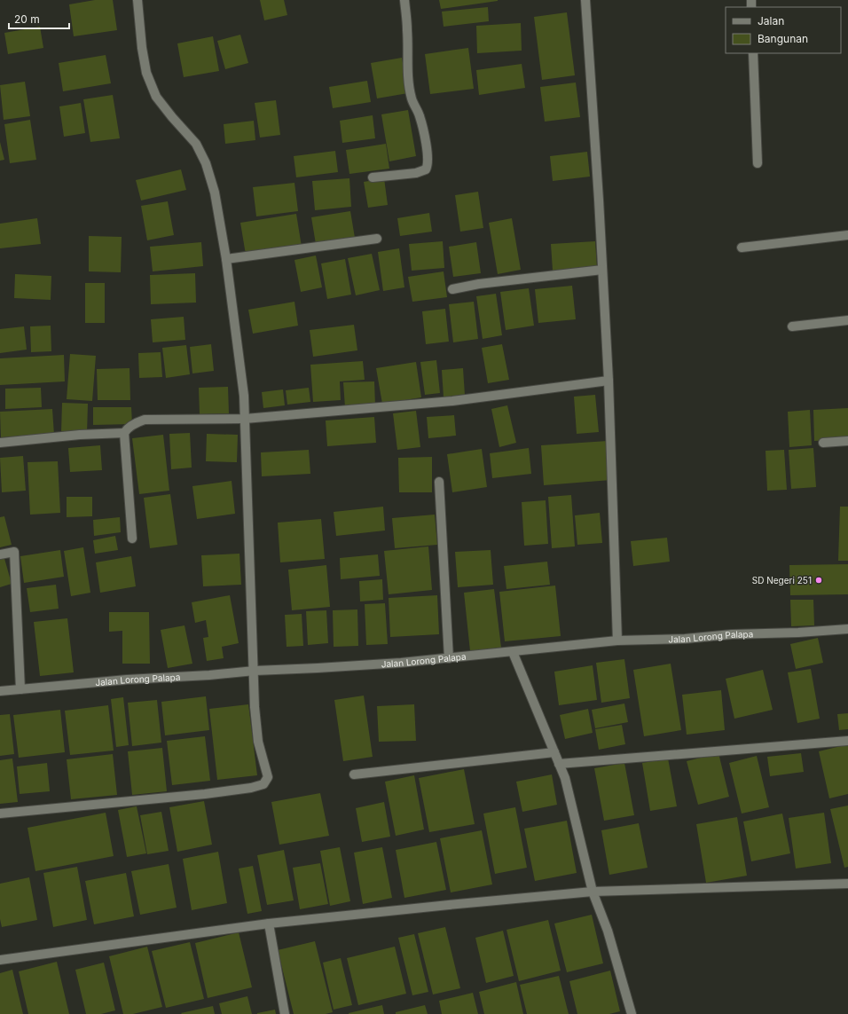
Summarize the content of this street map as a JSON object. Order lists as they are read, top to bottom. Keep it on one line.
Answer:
{"streets":{"street":["Jalan Lorong Palapa"]},"places":["SD Negeri 251"],"legend":["Jalan","Bangunan"],"scale_bar":"20 m"}
